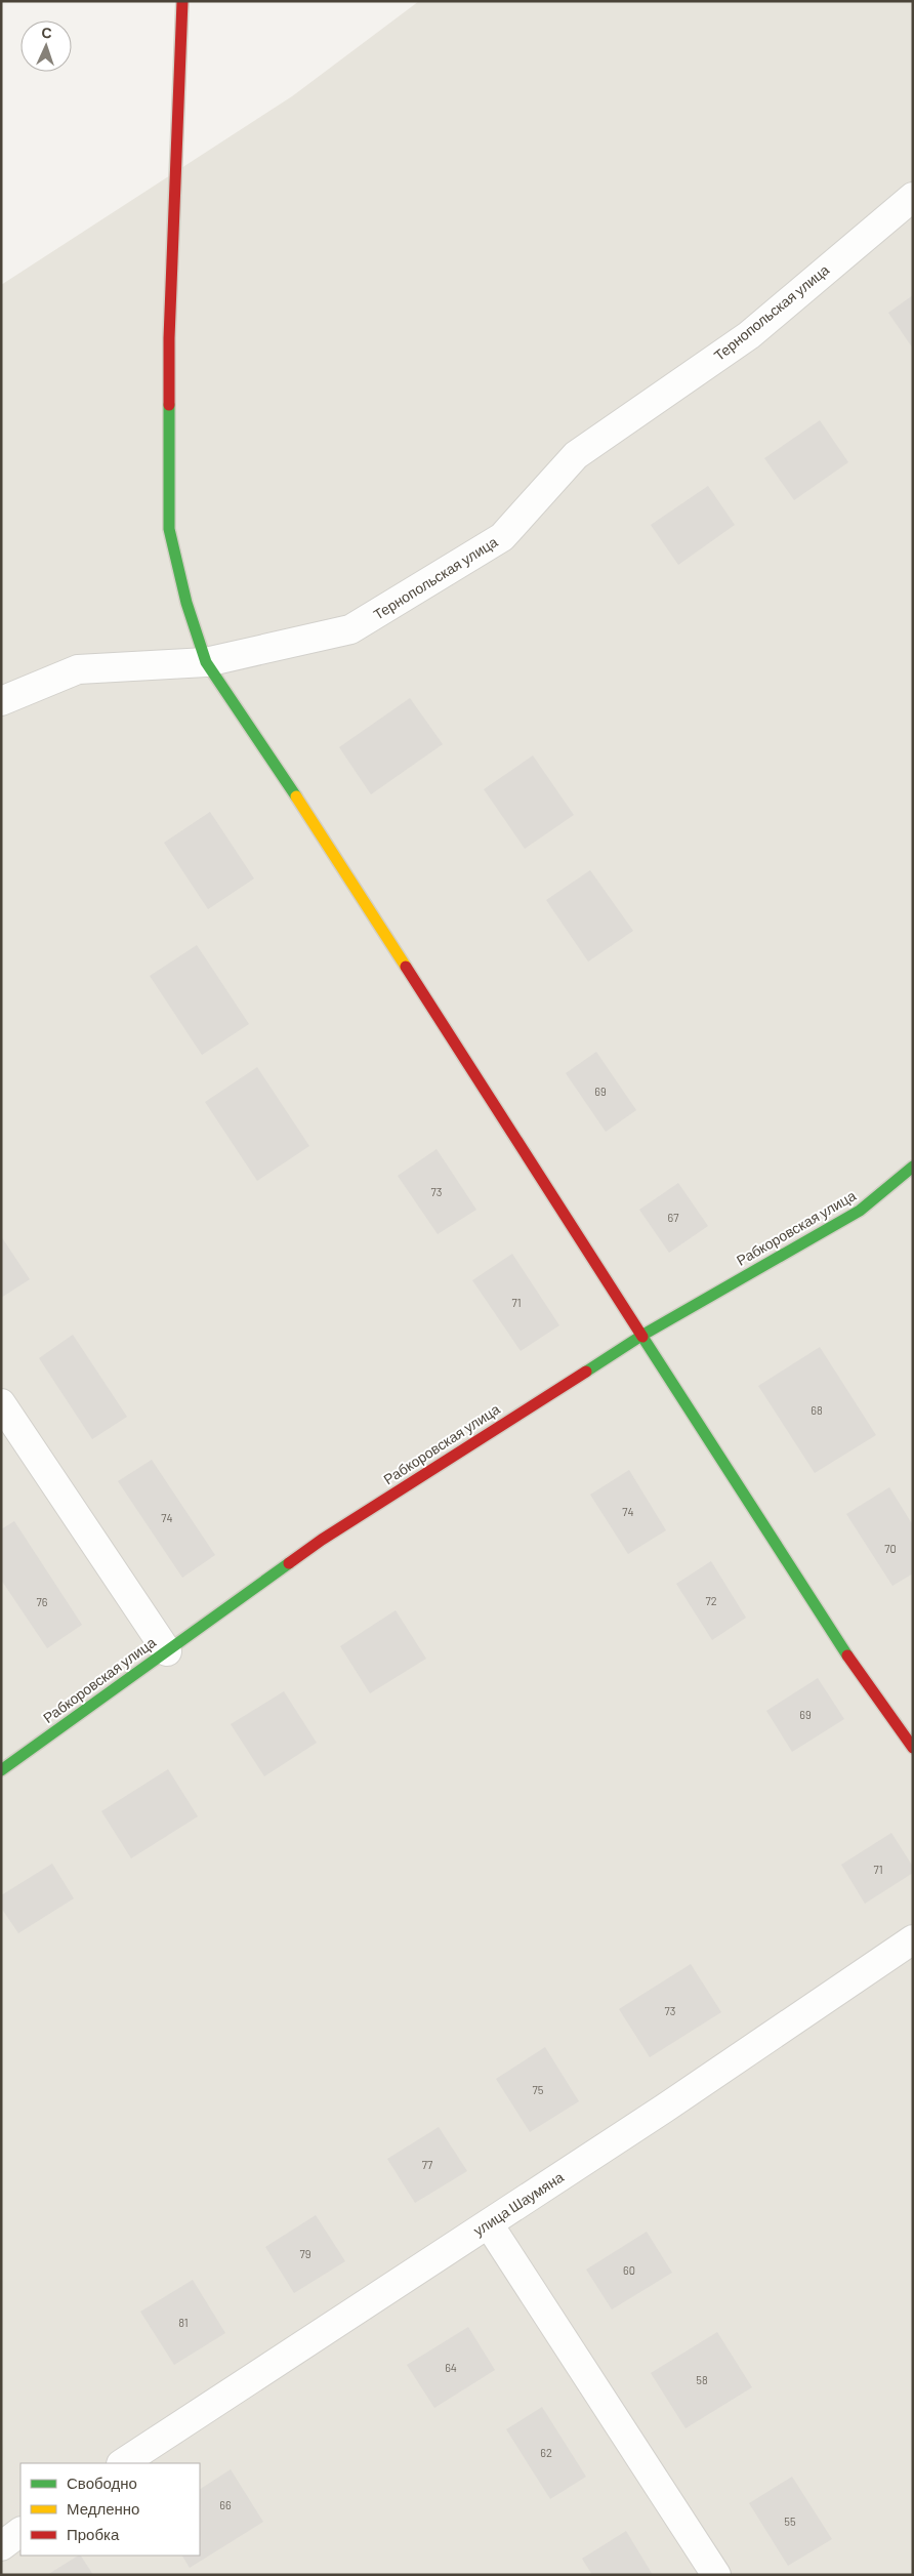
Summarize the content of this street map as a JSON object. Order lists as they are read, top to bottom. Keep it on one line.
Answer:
{"streets":{"street":["Тернопольская улица","Рабкоровская улица","улица Шаумяна"]},"house_numbers":["69","73","67","71","68","74","74","70","72","76","69","71","73","75","77","79","60","81","64","58","62","66","55"],"legend":["Свободно","Медленно","Пробка"],"north":"top"}
